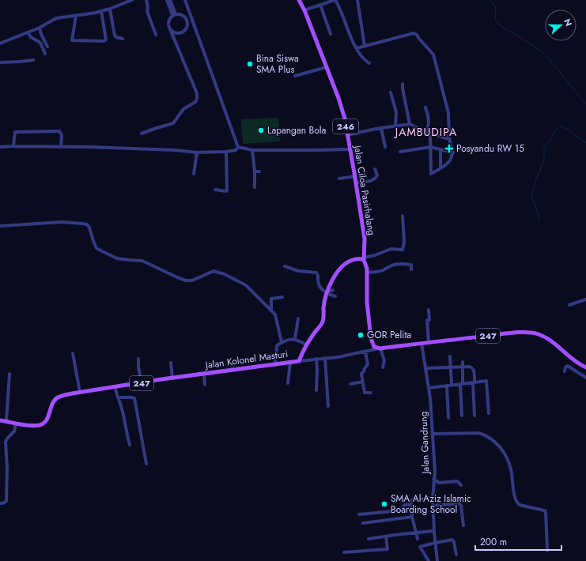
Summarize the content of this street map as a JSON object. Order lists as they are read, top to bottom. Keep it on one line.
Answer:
{"streets":{"main road":["246","Jalan Ciloa Pasirhalang","247","Jalan Kolonel Masturi"],"street":["Jalan Gandrung"]},"crossings":[["Jalan Ciloa Pasirhalang","Jalan Kolonel Masturi"],["247","Jalan Gandrung"]],"districts":["JAMBUDIPA"],"places":{"other":["Bina Siswa SMA Plus","Lapangan Bola","GOR Pelita","SMA Al-Aziz Islamic Boarding School"],"health":["Posyandu RW 15"]},"scale_bar":"200 m","north":"right"}
